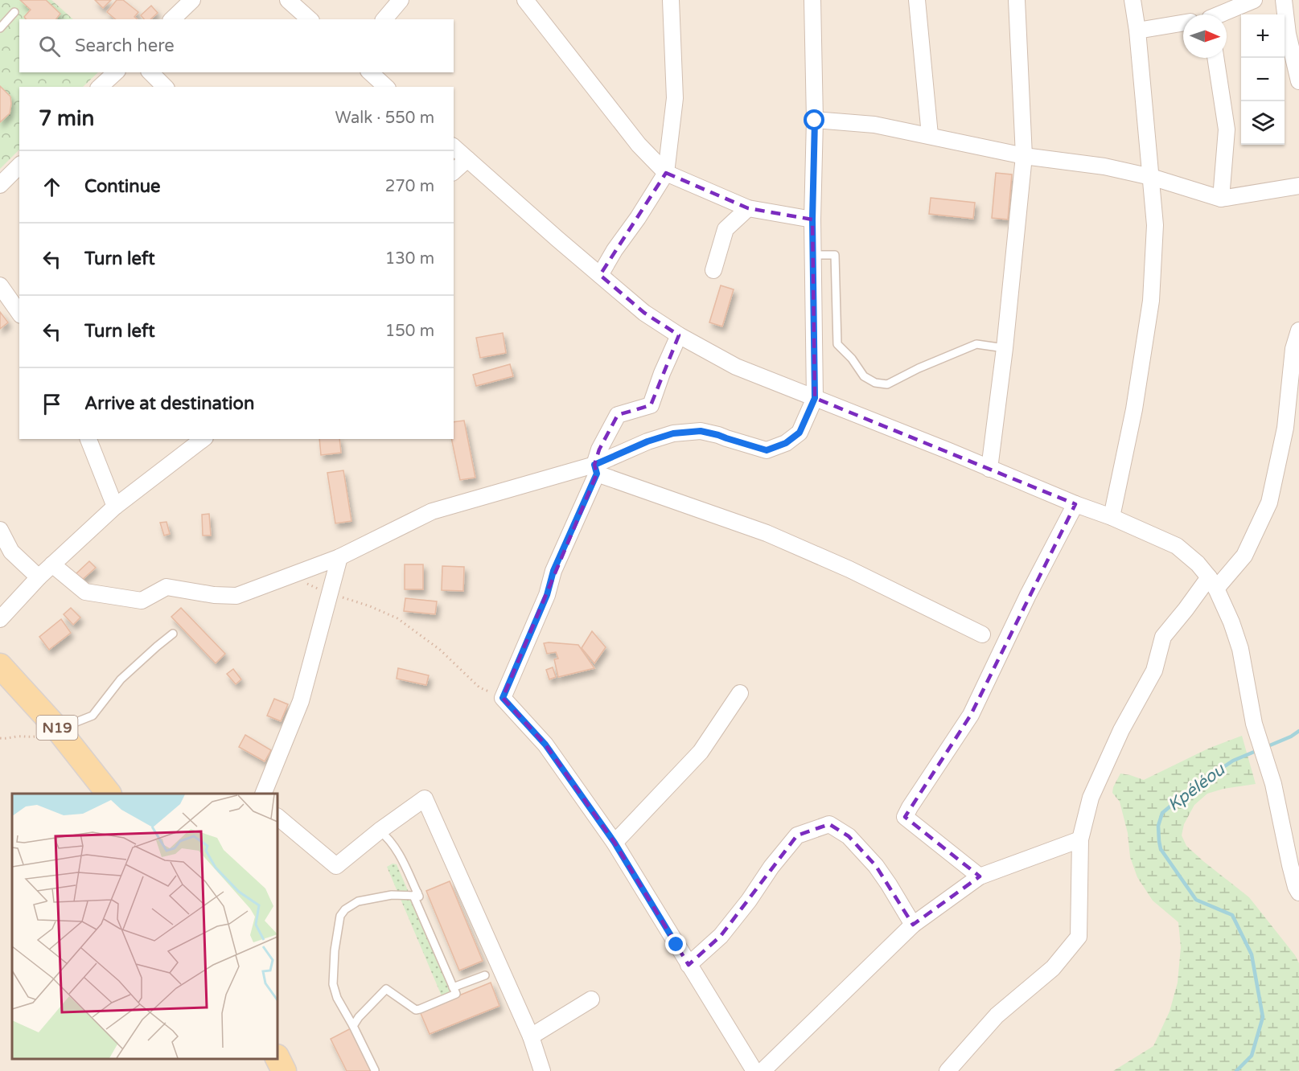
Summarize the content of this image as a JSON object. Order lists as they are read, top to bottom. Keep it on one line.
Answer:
{"streets":{"main road":["N19"]},"water":["Kpéléou"],"north":"right","page":{"map_buttons":["+","−"],"search":"Search here","heading":["7 min","Walk · 550 m"],"list":[["Continue","270 m"],["Turn left","130 m"],["Turn left","150 m"],"Arrive at destination"]}}
